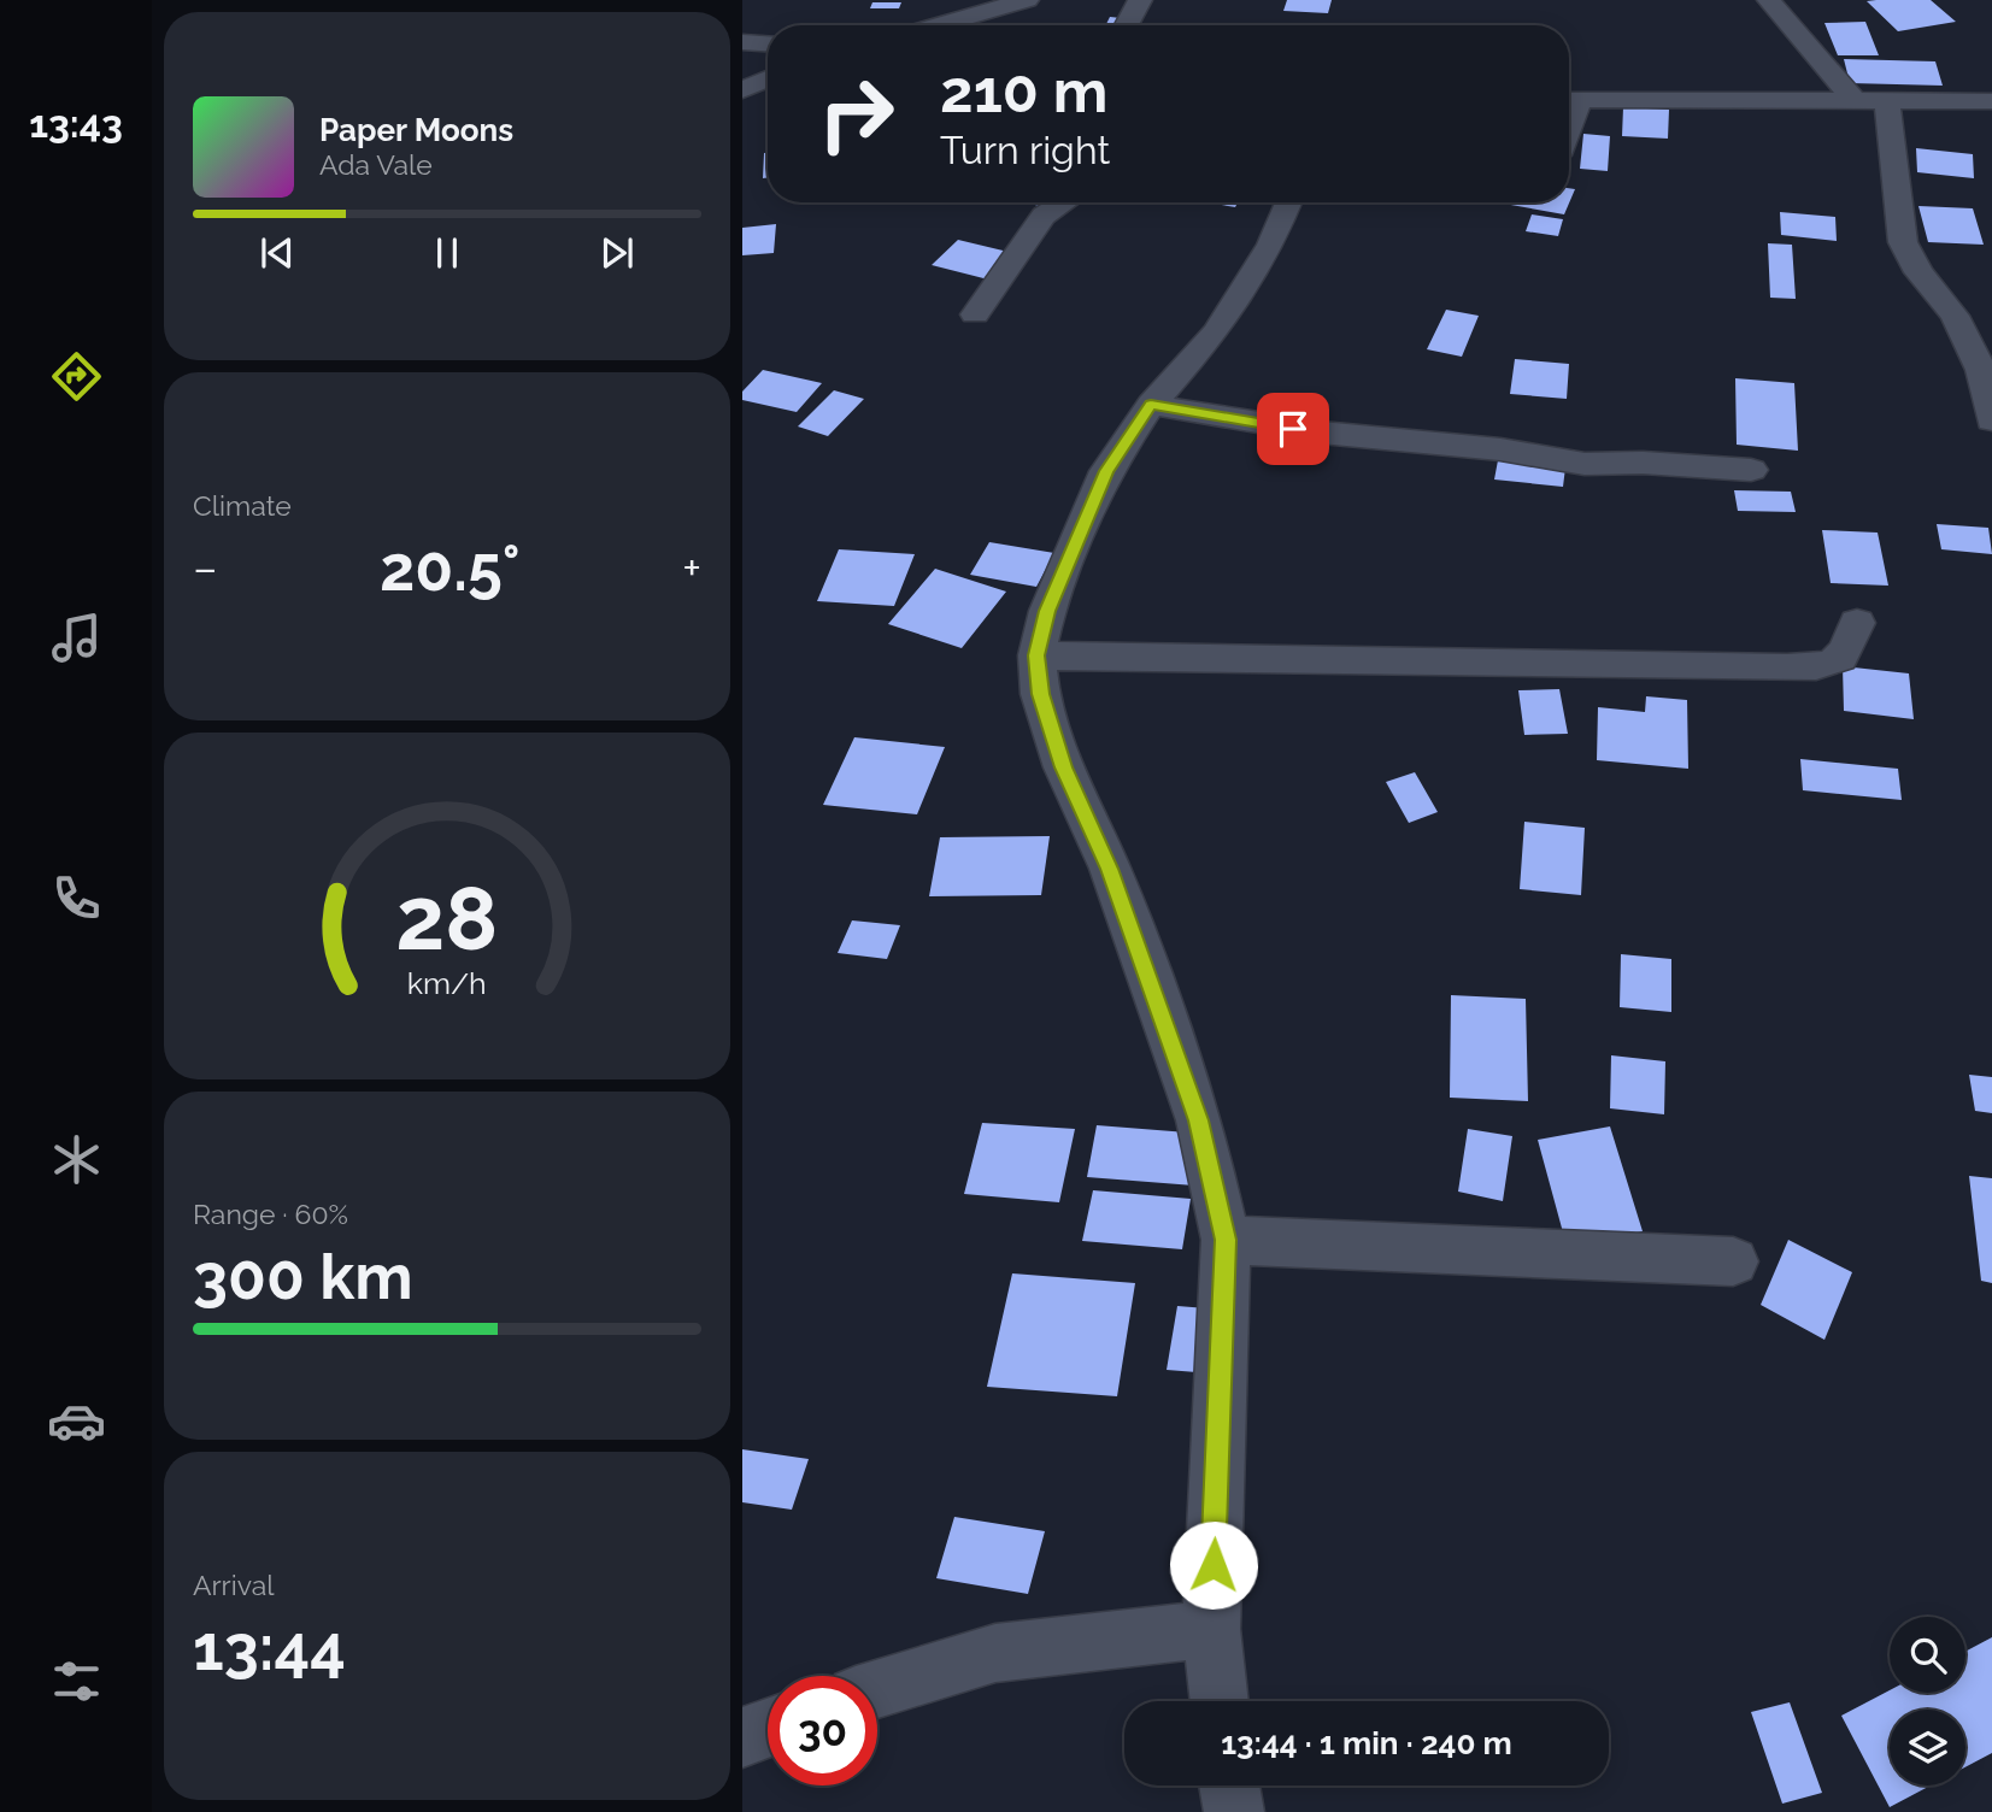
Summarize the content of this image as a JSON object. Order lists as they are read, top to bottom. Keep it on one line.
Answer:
{"page":{"tabs":"13:43","turn":["210 m","Turn right"],"song":["Paper Moons","Ada Vale"],"tile":["Climate",["Range · 60%","300 km"],["Arrival","13:44"]],"heat":["−","20.5°","+"],"limit":"30","trip":"13:44 · 1 min · 240 m","gauge":["28","km/h"]}}
